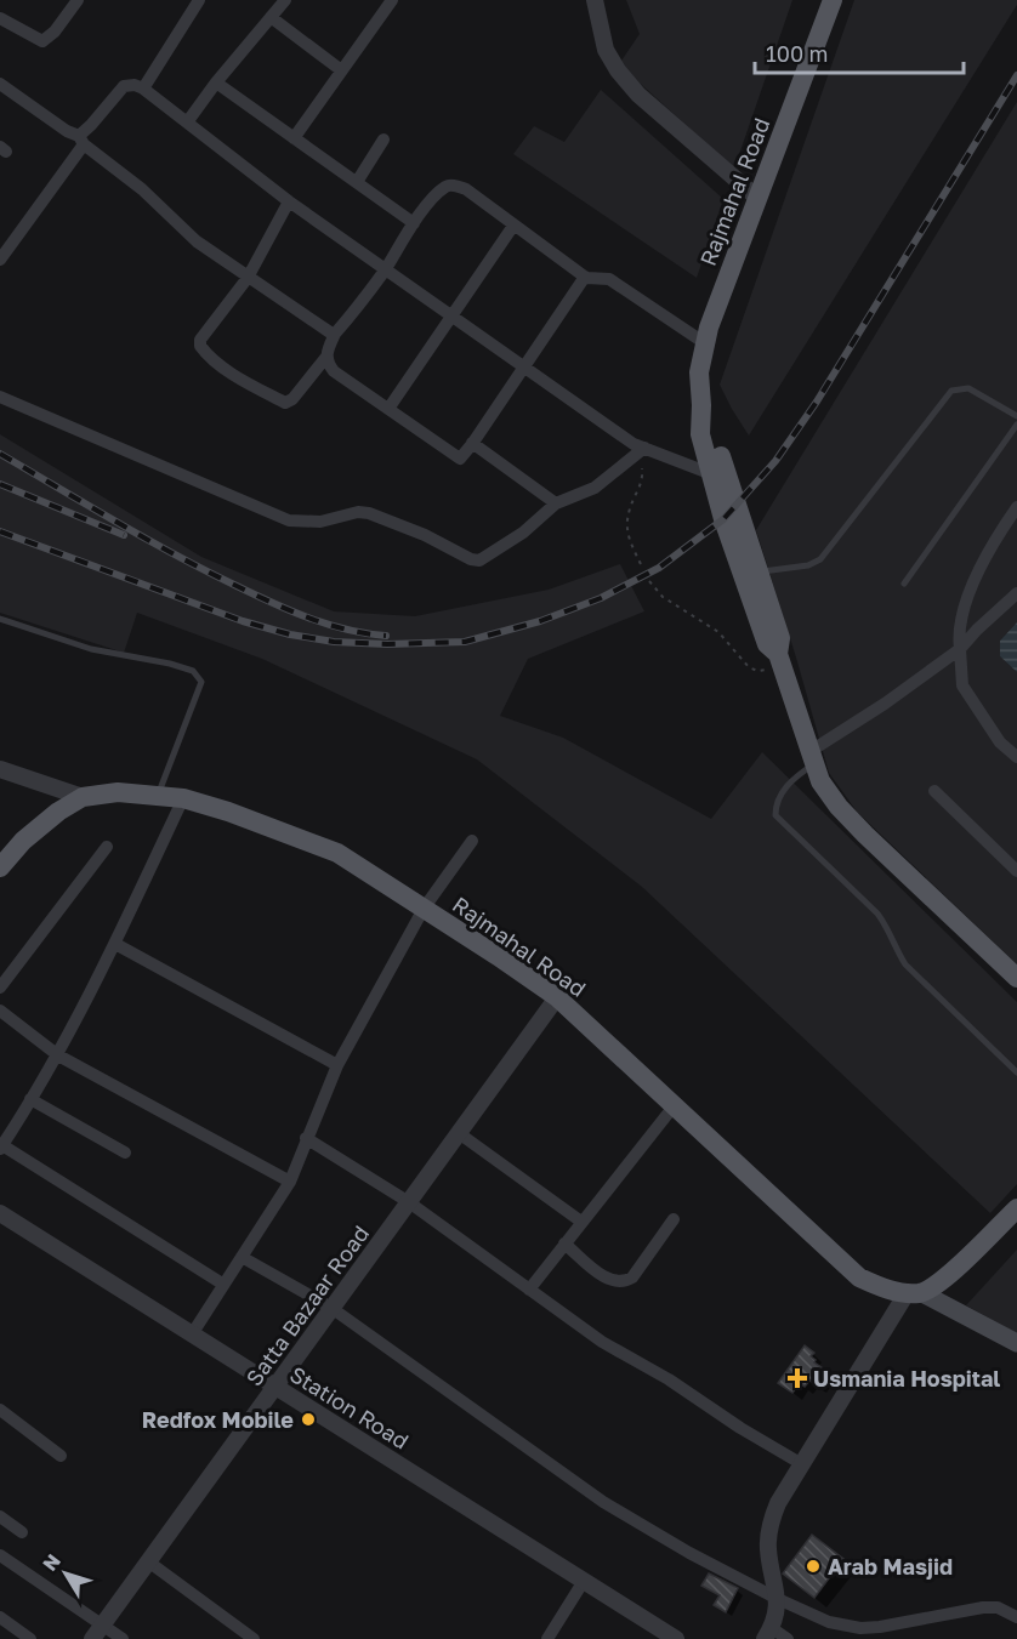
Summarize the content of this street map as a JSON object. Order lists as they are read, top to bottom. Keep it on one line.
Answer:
{"streets":{"main road":["Rajmahal Road"],"street":["Satta Bazaar Road","Station Road"]},"crossings":[["Rajmahal Road","Satta Bazaar Road"],["Satta Bazaar Road","Station Road"]],"places":{"health":["Usmania Hospital"],"other":["Redfox Mobile","Arab Masjid"]},"scale_bar":"100 m","north":"top left"}
